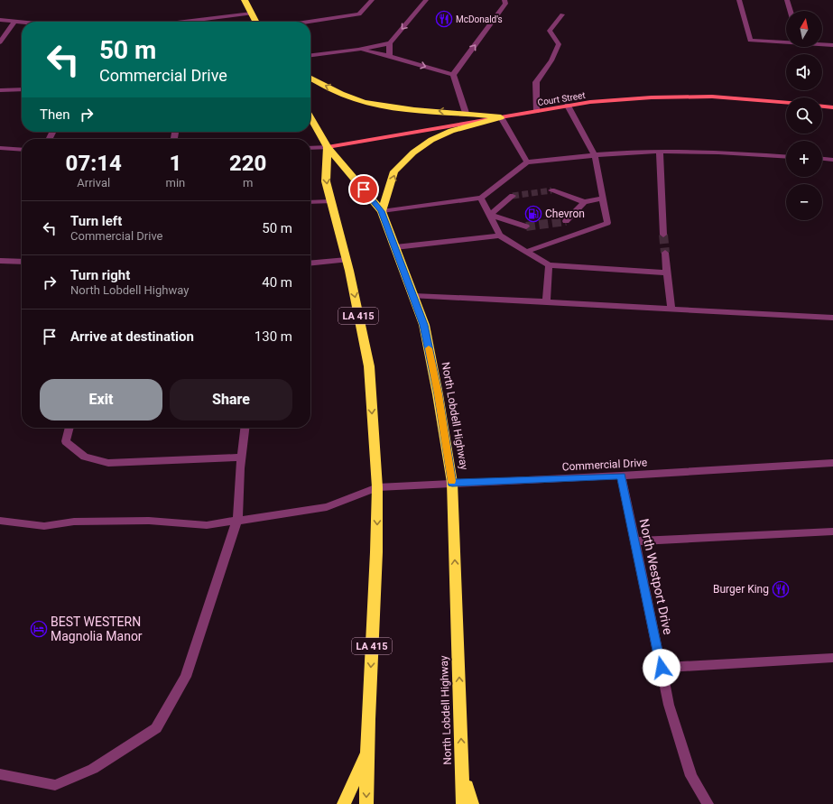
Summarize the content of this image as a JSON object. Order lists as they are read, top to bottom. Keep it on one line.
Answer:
{"streets":{"highway":["LA 415","North Lobdell Highway"],"main road":["Court Street"],"street":["Commercial Drive","North Westport Drive"]},"crossings":[["Court Street","LA 415"],["Court Street","North Lobdell Highway"],["LA 415","North Lobdell Highway"],["LA 415","Commercial Drive"],["North Lobdell Highway","Commercial Drive"],["Commercial Drive","North Westport Drive"]],"places":{"restaurant":["McDonald's","Burger King"],"fuel station":["Chevron"],"hotel":["BEST WESTERN Magnolia Manor"]},"north":"top","page":{"map_buttons":["+","−"],"turn":["50 m","Commercial Drive"],"then":"Then","eta":["07:14","Arrival","1","min","220","m"],"list":[{"name":"Turn left","note":"Commercial Drive","value":"50 m"},{"name":"Turn right","note":"North Lobdell Highway","value":"40 m"},{"name":"Arrive at destination","value":"130 m"}],"buttons":["Exit","Share"]}}
